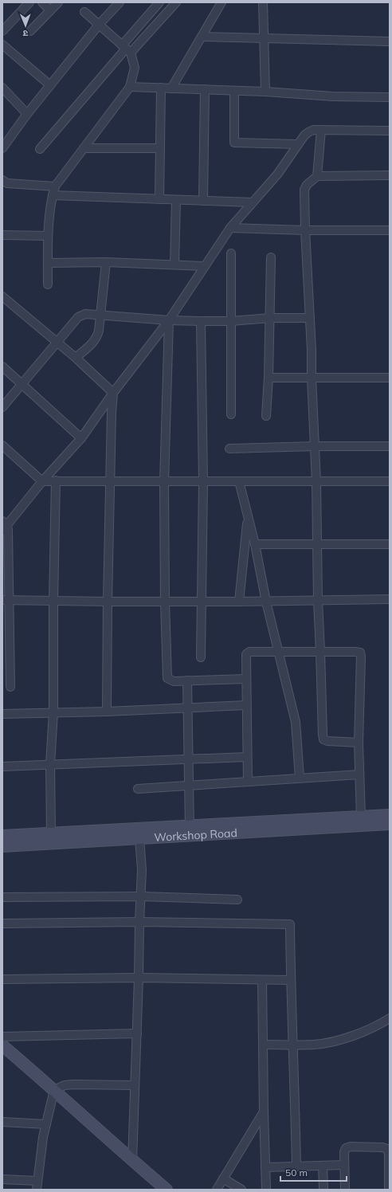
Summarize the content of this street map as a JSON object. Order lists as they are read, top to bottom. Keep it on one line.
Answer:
{"streets":{"main road":["Workshop Road"]},"scale_bar":"50 m","north":"bottom"}
